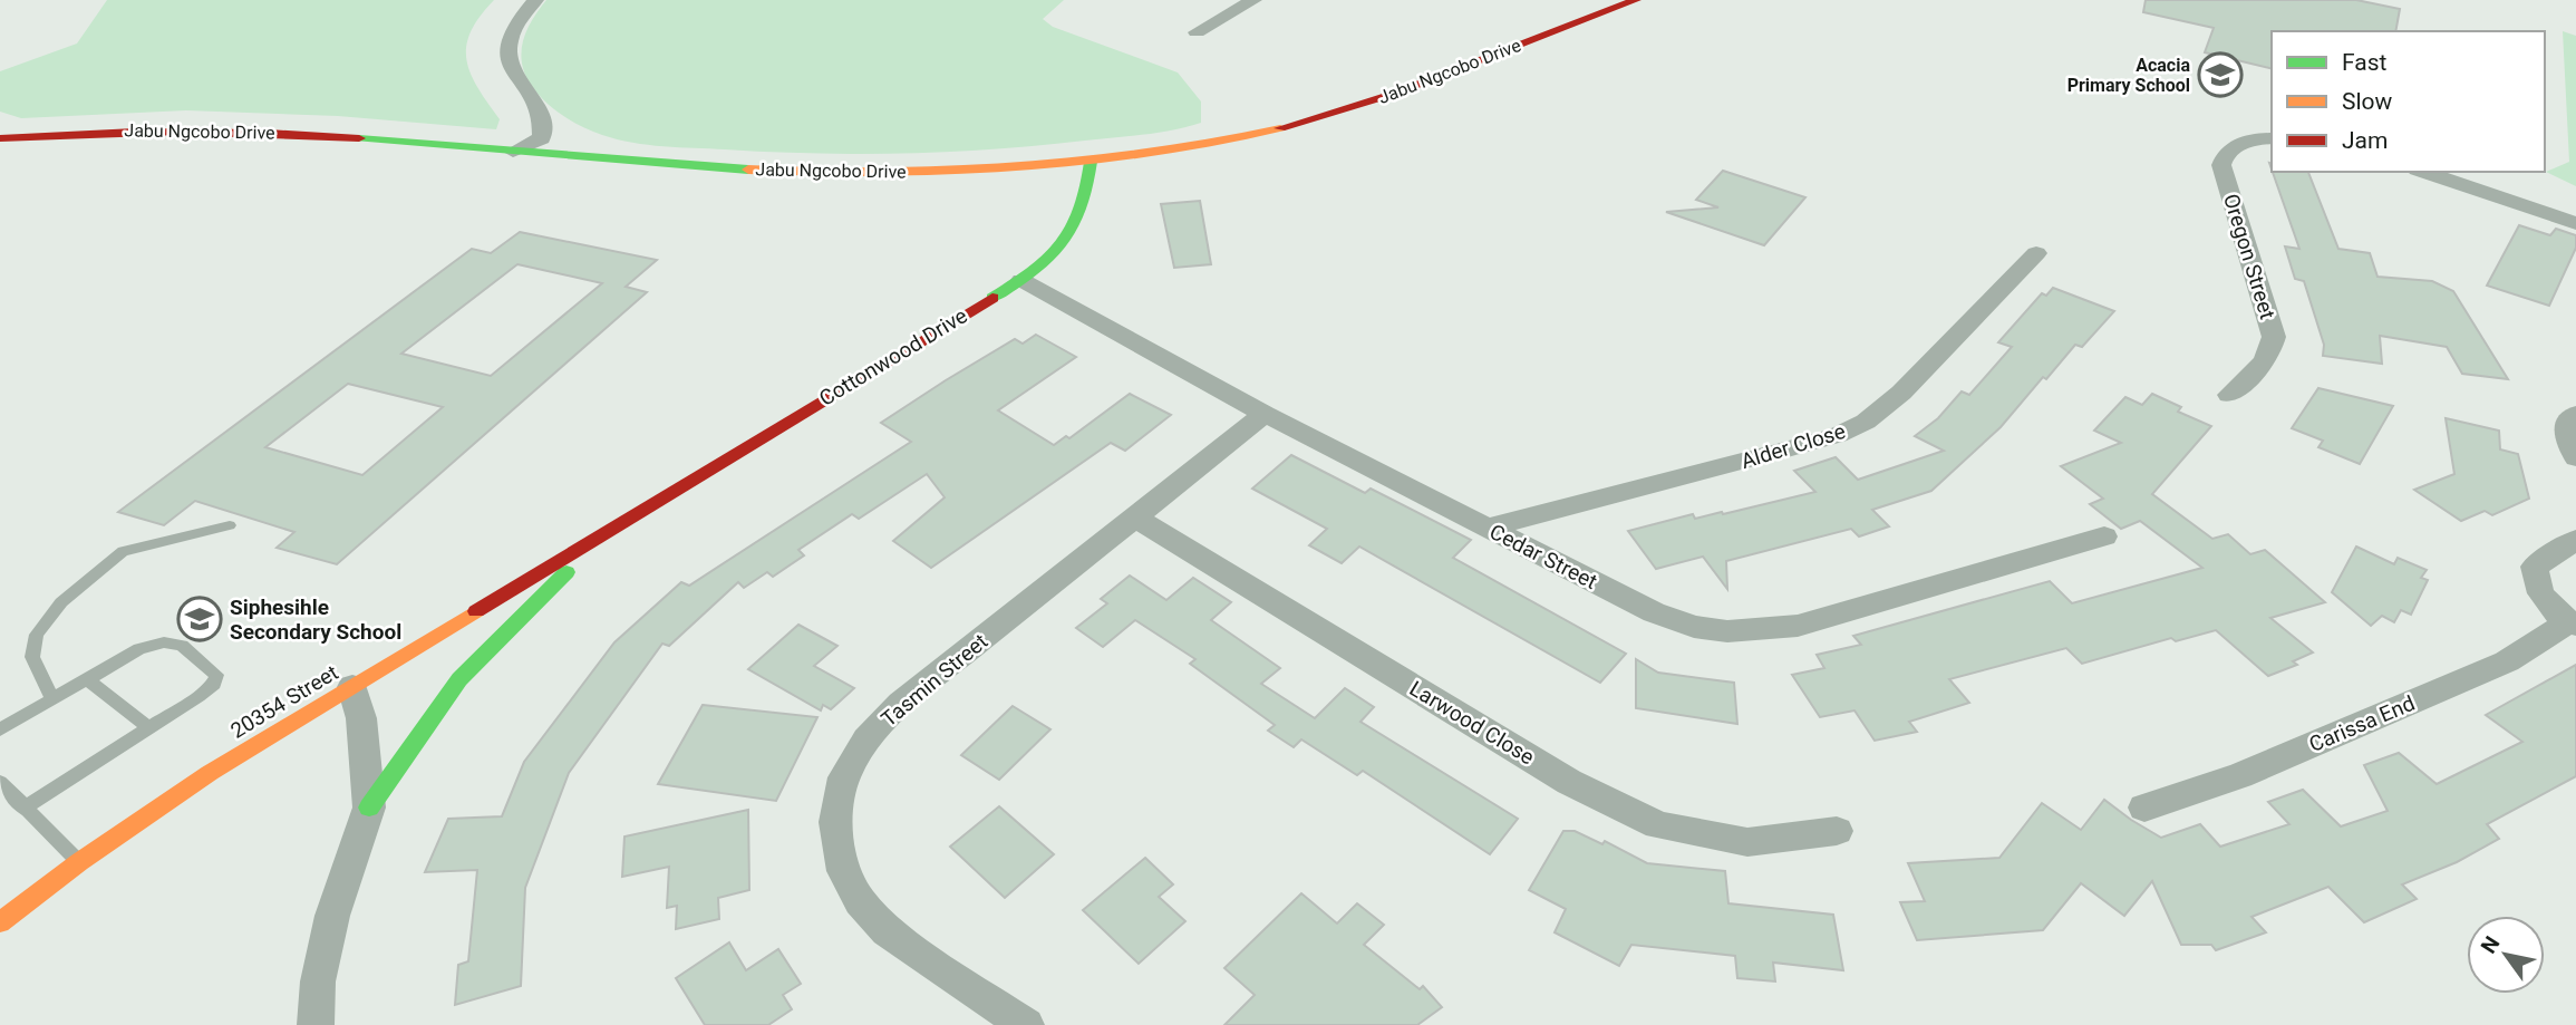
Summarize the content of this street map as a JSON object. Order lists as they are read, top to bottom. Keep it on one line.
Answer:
{"streets":{"main road":["Jabu Ngcobo Drive","Cottonwood Drive","20354 Street"],"street":["Oregon Street","Alder Close","Cedar Street","Tasmin Street","Larwood Close","Carissa End"]},"crossings":[["Jabu Ngcobo Drive","Cottonwood Drive"],["Cottonwood Drive","Cedar Street"],["Cottonwood Drive","20354 Street"],["Alder Close","Cedar Street"],["Cedar Street","Tasmin Street"],["Tasmin Street","Larwood Close"]],"places":{"school or university":["Acacia Primary School","Siphesihle Secondary School"]},"legend":["Fast","Slow","Jam"],"north":"top left"}
